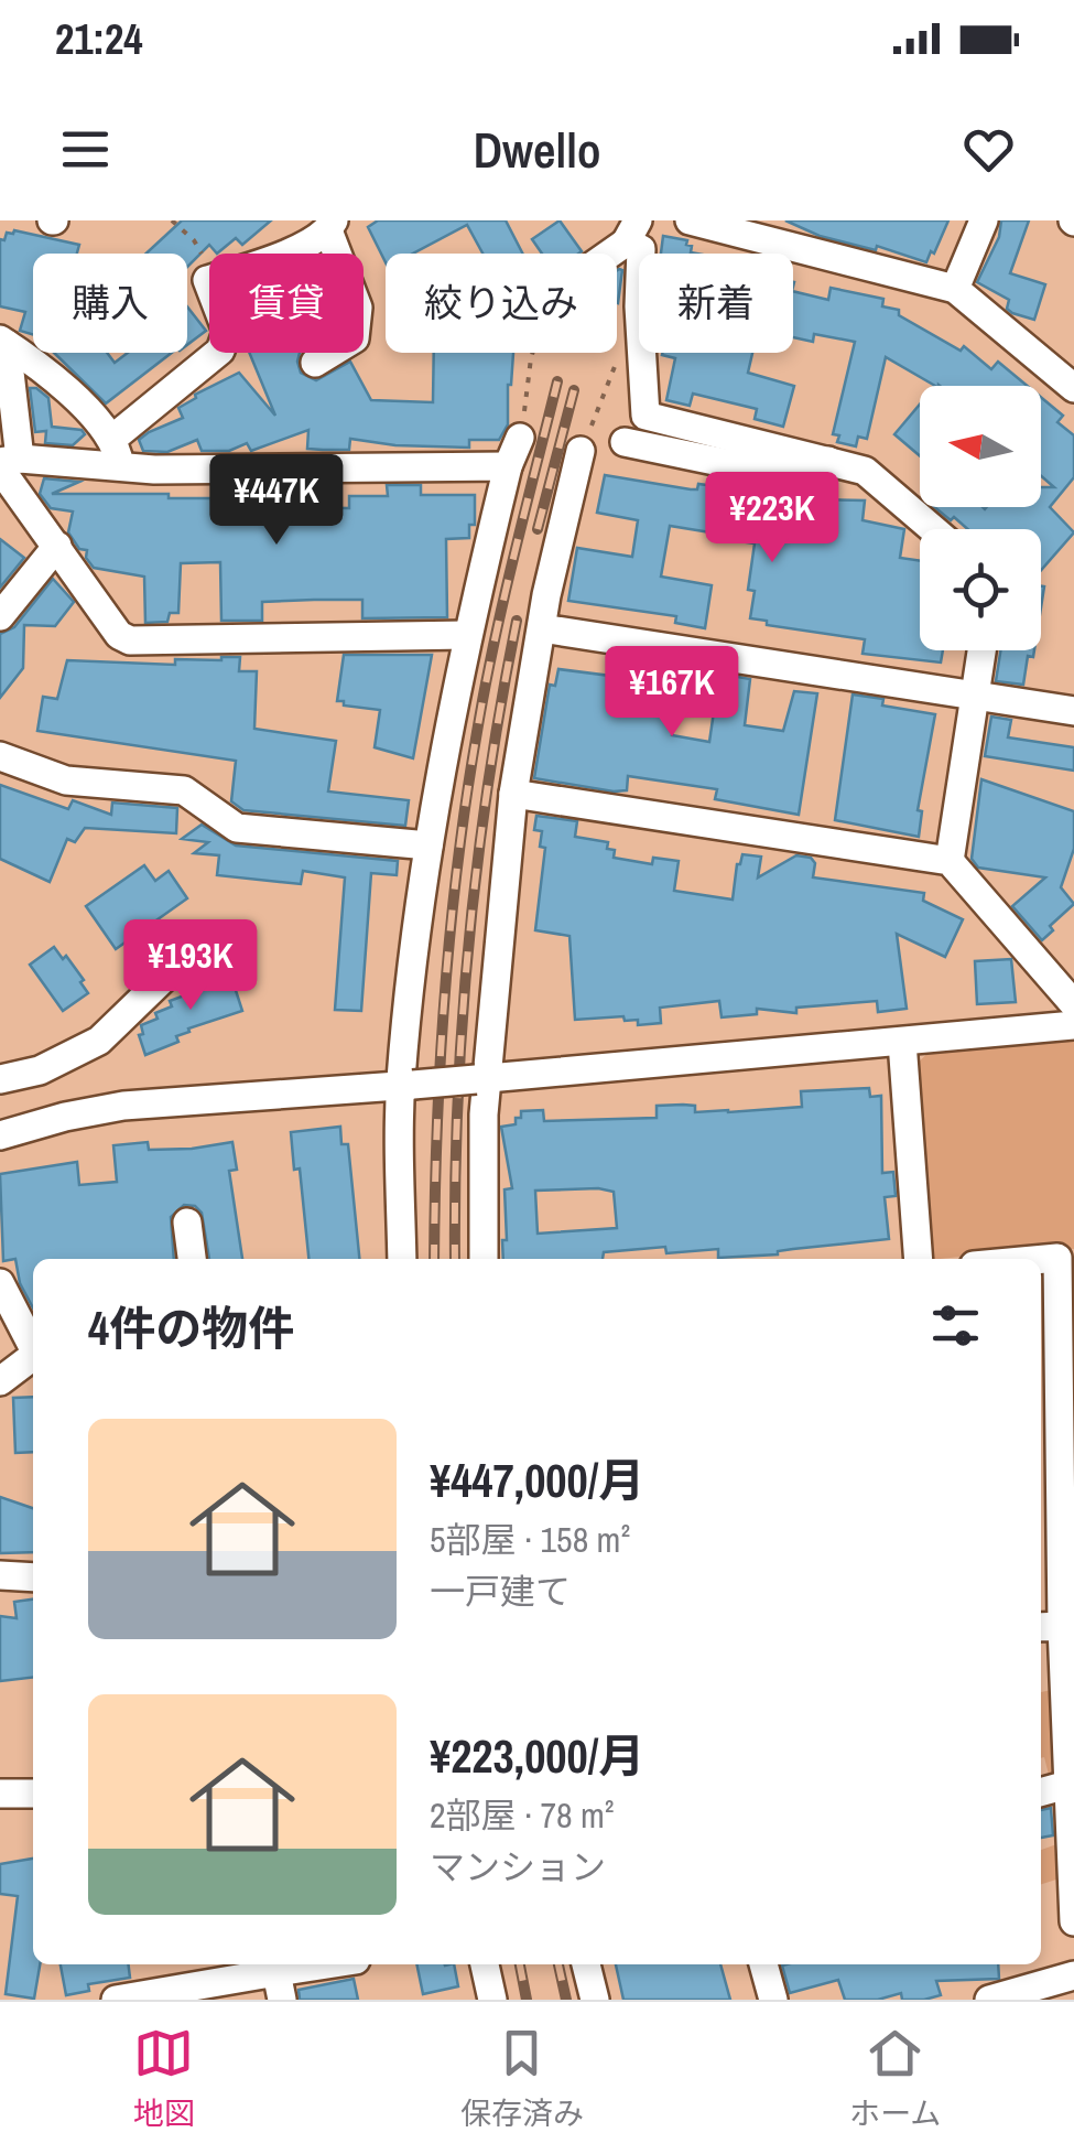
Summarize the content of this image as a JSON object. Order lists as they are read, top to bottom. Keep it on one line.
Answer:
{"north":"left","page":{"status":"21:24","header":"Dwello","chip":["購入","賃貸","絞り込み","新着"],"price":["¥447K","¥223K","¥167K","¥193K"],"heading":"4件の物件","list":[{"name":"¥447,000/月","note":"5部屋 · 158 m² · 一戸建て"},{"name":"¥223,000/月","note":"2部屋 · 78 m² · マンション"}],"tabs":["地図","保存済み","ホーム"]}}
